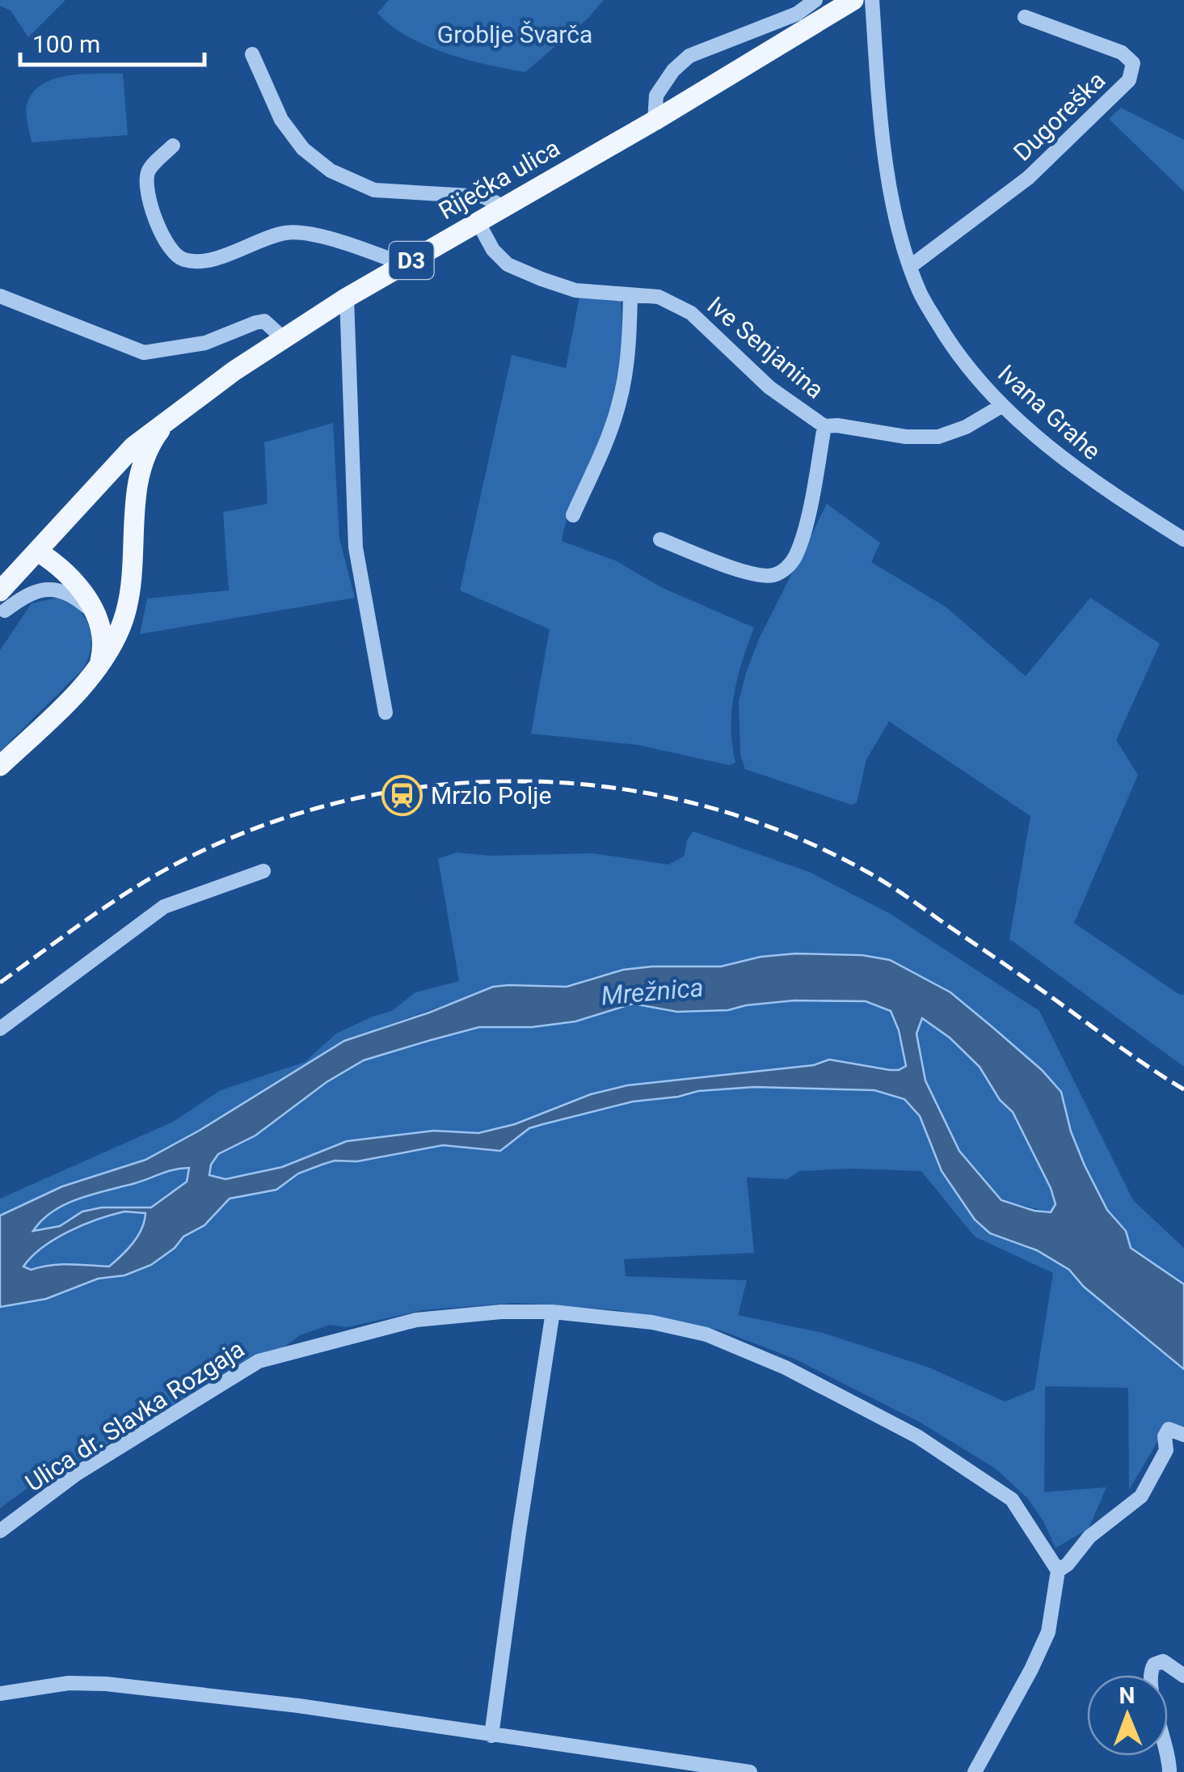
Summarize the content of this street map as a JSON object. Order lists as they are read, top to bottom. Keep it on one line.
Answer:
{"streets":{"main road":["Riječka ulica","D3"],"street":["Dugoreška","Ive Senjanina","Ivana Grahe","Ulica dr. Slavka Rozgaja"]},"crossings":[["Dugoreška","Ivana Grahe"],["Riječka ulica","Ive Senjanina"],["Ive Senjanina","Ivana Grahe"]],"water":["Mrežnica"],"parks":["Groblje Švarča"],"places":{"station":["Mrzlo Polje"]},"scale_bar":"100 m","north":"top"}
